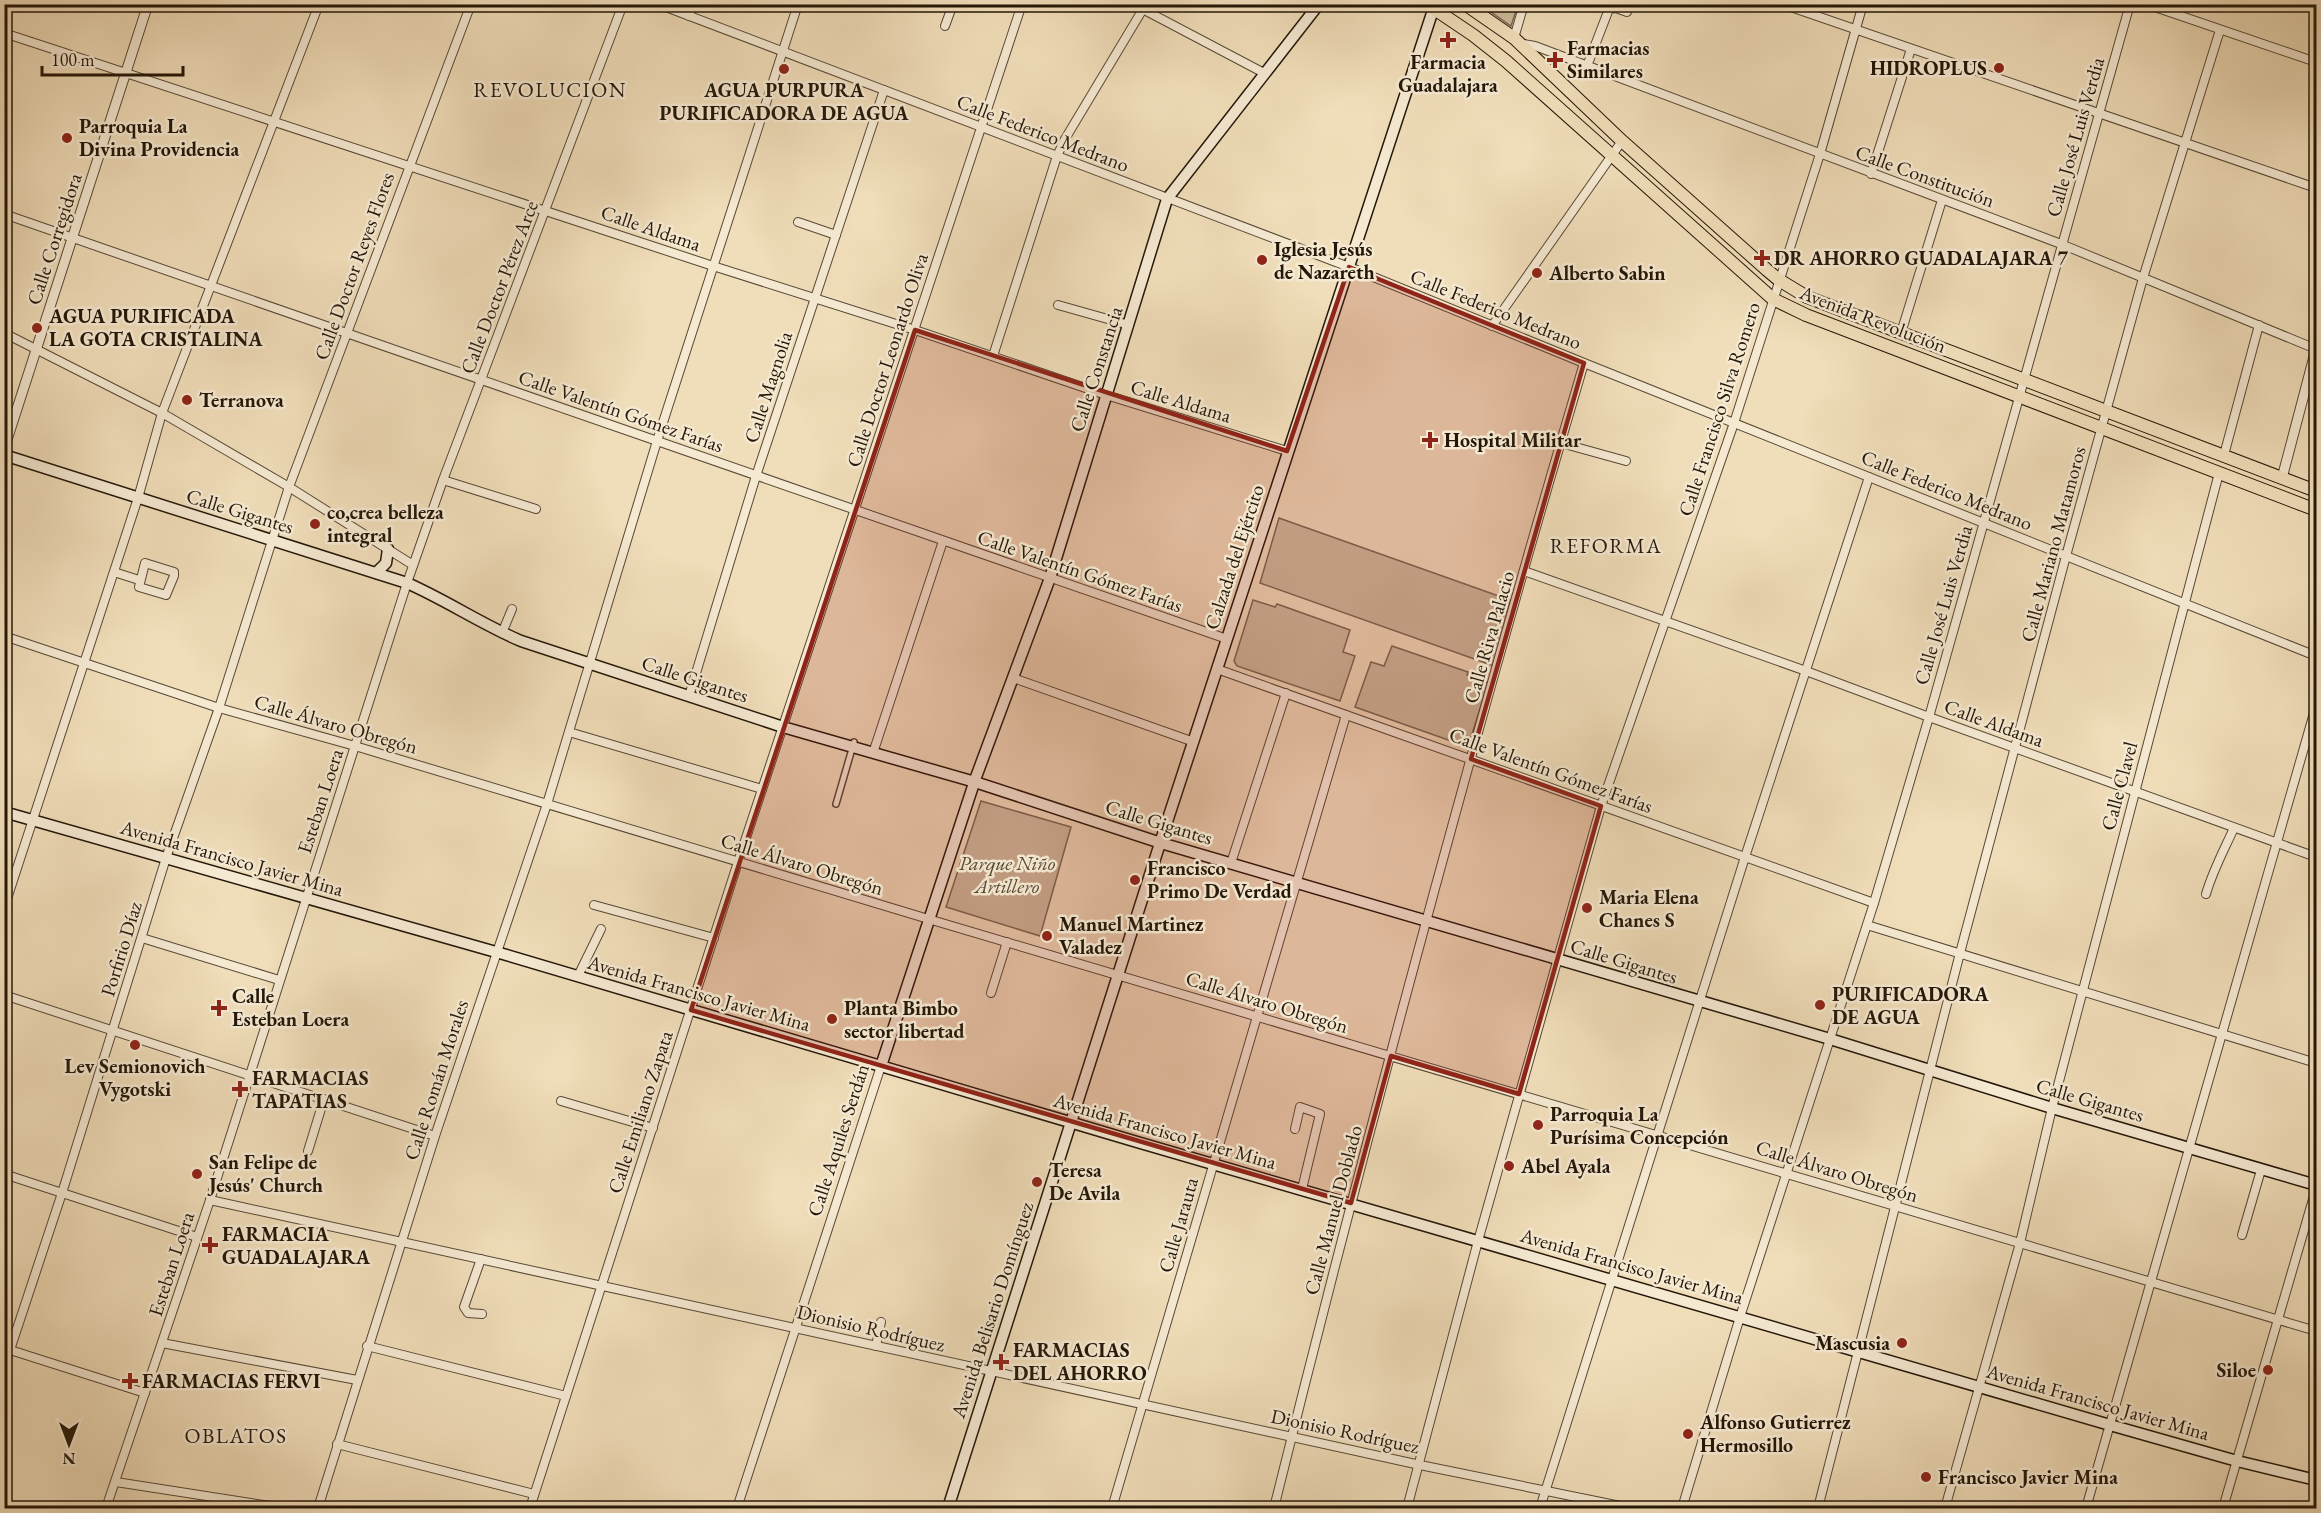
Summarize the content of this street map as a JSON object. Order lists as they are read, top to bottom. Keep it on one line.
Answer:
{"streets":{"main road":["Avenida Revolución","Calle Constancia","Calle Gigantes","Calzada del Ejército","Avenida Francisco Javier Mina","Calle Aquiles Serdán","Avenida Belisario Domínguez"],"street":["Calle Federico Medrano","Calle José Luis Verdia","Calle Constitución","Calle Aldama","Calle Corregidora","Calle Doctor Reyes Flores","Calle Doctor Pérez Arce","Calle Doctor Leonardo Oliva","Calle Magnolia","Calle Francisco Silva Romero","Calle Valentín Gómez Farías","Calle Mariano Matamoros","Calle Riva Palacio","Calle Álvaro Obregón","Calle Clavel","Esteban Loera","Porfirio Díaz","Calle Román Morales","Calle Emiliano Zapata","Calle Manuel Doblado","Calle Jarauta","Dionisio Rodríguez"]},"crossings":[["Calle Federico Medrano","Calle José Luis Verdia"],["Calle Federico Medrano","Calle Doctor Leonardo Oliva"],["Calle Federico Medrano","Calle Constancia"],["Calle Federico Medrano","Calle Magnolia"],["Calle Federico Medrano","Calle Francisco Silva Romero"],["Calle Federico Medrano","Calle Mariano Matamoros"],["Calle Federico Medrano","Calzada del Ejército"],["Calle Federico Medrano","Calle Riva Palacio"],["Calle Federico Medrano","Calle Clavel"],["Calle Federico Medrano","Calle Román Morales"],["Calle José Luis Verdia","Calle Constitución"],["Calle José Luis Verdia","Calle Aldama"],["Calle José Luis Verdia","Avenida Revolución"],["Calle José Luis Verdia","Calle Valentín Gómez Farías"],["Calle José Luis Verdia","Calle Gigantes"],["Calle José Luis Verdia","Calle Álvaro Obregón"],["Calle José Luis Verdia","Avenida Francisco Javier Mina"],["Calle Constitución","Avenida Revolución"],["Calle Constitución","Calle Francisco Silva Romero"],["Calle Constitución","Calle Mariano Matamoros"],["Calle Aldama","Calle Corregidora"],["Calle Aldama","Calle Doctor Reyes Flores"],["Calle Aldama","Calle Doctor Pérez Arce"],["Calle Aldama","Calle Doctor Leonardo Oliva"],["Calle Aldama","Calle Constancia"],["Calle Aldama","Calle Magnolia"],["Calle Aldama","Calle Francisco Silva Romero"],["Calle Aldama","Calle Mariano Matamoros"],["Calle Aldama","Calzada del Ejército"],["Calle Aldama","Calle Riva Palacio"],["Calle Aldama","Calle Clavel"],["Calle Aldama","Calle Román Morales"],["Calle Corregidora","Calle Valentín Gómez Farías"],["Calle Doctor Reyes Flores","Calle Valentín Gómez Farías"],["Calle Doctor Reyes Flores","Calle Gigantes"],["Calle Doctor Reyes Flores","Porfirio Díaz"],["Calle Doctor Pérez Arce","Calle Valentín Gómez Farías"],["Calle Doctor Pérez Arce","Calle Gigantes"],["Calle Doctor Pérez Arce","Esteban Loera"],["Avenida Revolución","Calle Francisco Silva Romero"],["Avenida Revolución","Calle Mariano Matamoros"],["Avenida Revolución","Calzada del Ejército"],["Avenida Revolución","Calle Clavel"],["Calle Doctor Leonardo Oliva","Calle Valentín Gómez Farías"],["Calle Doctor Leonardo Oliva","Calle Gigantes"],["Calle Doctor Leonardo Oliva","Calle Emiliano Zapata"],["Calle Constancia","Calle Valentín Gómez Farías"],["Calle Constancia","Calle Gigantes"],["Calle Constancia","Calle Aquiles Serdán"],["Calle Magnolia","Calle Valentín Gómez Farías"],["Calle Magnolia","Calle Gigantes"],["Calle Francisco Silva Romero","Calle Valentín Gómez Farías"],["Calle Francisco Silva Romero","Calle Gigantes"],["Calle Francisco Silva Romero","Calle Álvaro Obregón"],["Calle Francisco Silva Romero","Avenida Francisco Javier Mina"],["Calle Francisco Silva Romero","Dionisio Rodríguez"],["Calle Valentín Gómez Farías","Calzada del Ejército"],["Calle Valentín Gómez Farías","Calle Riva Palacio"],["Calle Valentín Gómez Farías","Calle Román Morales"],["Calle Valentín Gómez Farías","Calle Jarauta"],["Calle Gigantes","Calle Mariano Matamoros"],["Calle Gigantes","Calzada del Ejército"],["Calle Gigantes","Calle Riva Palacio"],["Calle Gigantes","Calle Clavel"],["Calle Gigantes","Esteban Loera"],["Calle Gigantes","Porfirio Díaz"],["Calle Gigantes","Calle Román Morales"],["Calle Gigantes","Calle Emiliano Zapata"],["Calle Gigantes","Calle Aquiles Serdán"],["Calle Gigantes","Calle Manuel Doblado"],["Calle Gigantes","Calle Jarauta"],["Calle Mariano Matamoros","Calle Álvaro Obregón"],["Calle Mariano Matamoros","Avenida Francisco Javier Mina"],["Calzada del Ejército","Calle Álvaro Obregón"],["Calzada del Ejército","Avenida Francisco Javier Mina"],["Calzada del Ejército","Avenida Belisario Domínguez"],["Calle Riva Palacio","Calle Manuel Doblado"],["Calle Álvaro Obregón","Calle Clavel"],["Calle Álvaro Obregón","Esteban Loera"],["Calle Álvaro Obregón","Porfirio Díaz"],["Calle Álvaro Obregón","Calle Román Morales"],["Calle Álvaro Obregón","Calle Emiliano Zapata"],["Calle Álvaro Obregón","Calle Aquiles Serdán"],["Calle Álvaro Obregón","Calle Manuel Doblado"],["Calle Álvaro Obregón","Calle Jarauta"],["Calle Clavel","Avenida Francisco Javier Mina"],["Esteban Loera","Avenida Francisco Javier Mina"],["Esteban Loera","Dionisio Rodríguez"],["Avenida Francisco Javier Mina","Porfirio Díaz"],["Avenida Francisco Javier Mina","Calle Román Morales"],["Avenida Francisco Javier Mina","Calle Emiliano Zapata"],["Avenida Francisco Javier Mina","Calle Aquiles Serdán"],["Avenida Francisco Javier Mina","Calle Manuel Doblado"],["Avenida Francisco Javier Mina","Calle Jarauta"],["Avenida Francisco Javier Mina","Avenida Belisario Domínguez"],["Calle Román Morales","Dionisio Rodríguez"],["Calle Emiliano Zapata","Dionisio Rodríguez"],["Calle Aquiles Serdán","Dionisio Rodríguez"],["Calle Manuel Doblado","Dionisio Rodríguez"],["Calle Jarauta","Dionisio Rodríguez"],["Avenida Belisario Domínguez","Dionisio Rodríguez"]],"districts":["REVOLUCION","REFORMA","OBLATOS"],"parks":["Parque Niño Artillero"],"places":{"health":["Farmacia Guadalajara","Farmacias Similares","DR AHORRO GUADALAJARA 7","Hospital Militar","Calle Esteban Loera","FARMACIAS TAPATIAS","FARMACIA GUADALAJARA","FARMACIAS DEL AHORRO","FARMACIAS FERVI"],"other":["HIDROPLUS","AGUA PURPURA PURIFICADORA DE AGUA","Parroquia La Divina Providencia","Iglesia Jesús de Nazareth","Alberto Sabin","AGUA PURIFICADA LA GOTA CRISTALINA","Terranova","co,crea belleza integral","Francisco Primo De Verdad","Maria Elena Chanes S","Manuel Martinez Valadez","PURIFICADORA DE AGUA","Planta Bimbo sector libertad","Lev Semionovich Vygotski","Parroquia La Purísima Concepción","Abel Ayala","San Felipe de Jesús' Church","Teresa De Avila","Mascusia","Siloe","Alfonso Gutierrez Hermosillo","Francisco Javier Mina"]},"scale_bar":"100 m","north":"bottom"}
